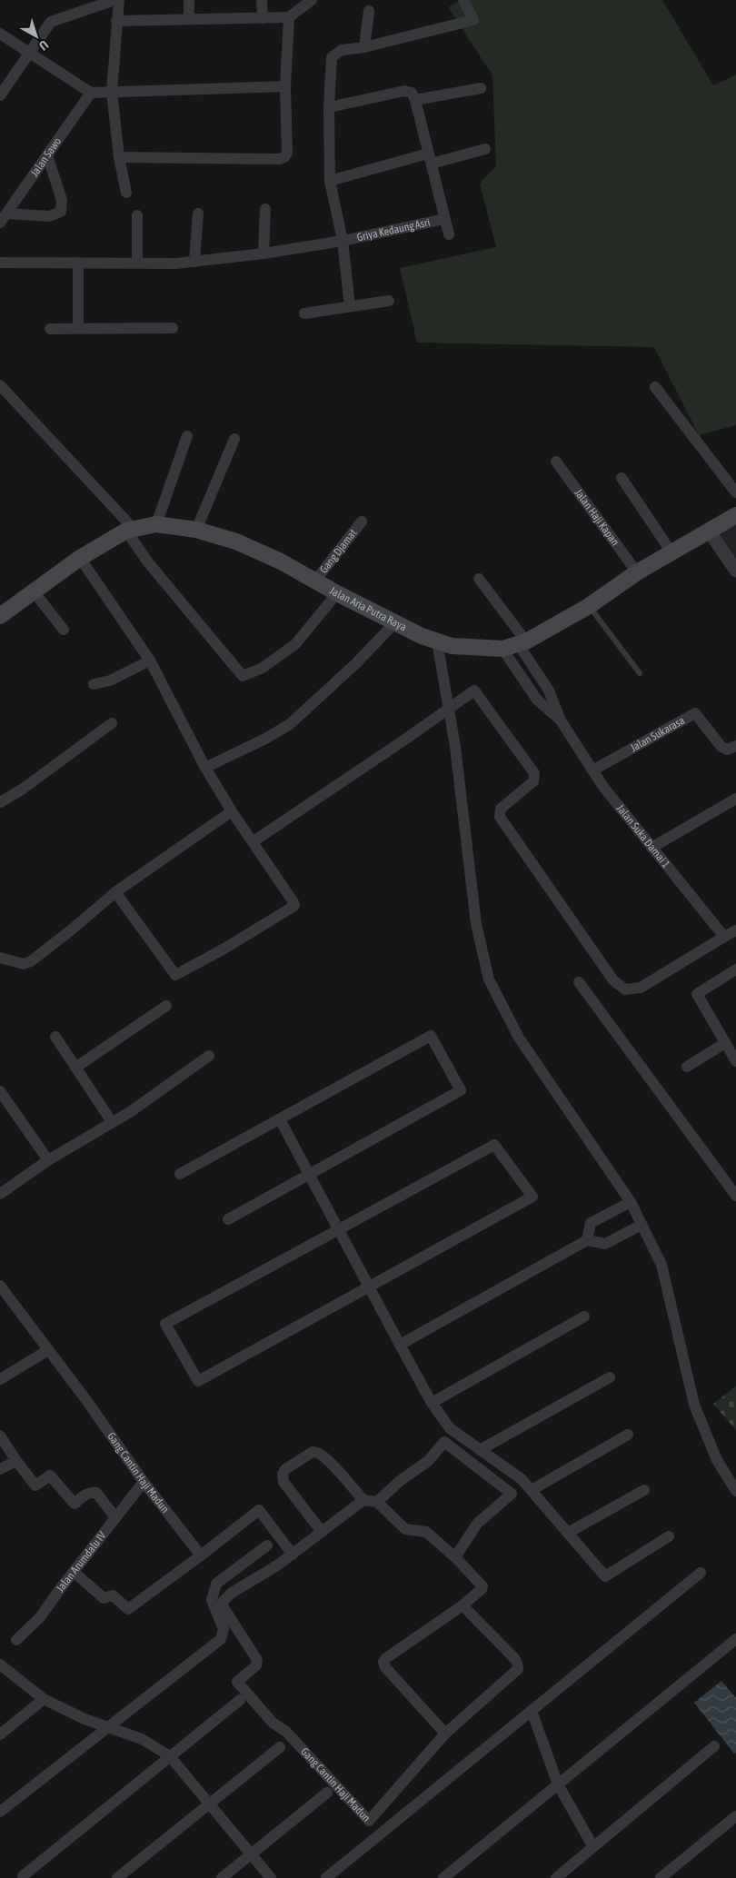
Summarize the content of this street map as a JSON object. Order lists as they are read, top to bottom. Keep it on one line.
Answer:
{"streets":{"main road":["Jalan Aria Putra Raya"],"street":["Jalan Sawo","Griya Kedaung Asri","Jalan Haji Kapan","Gang Djamat","Jalan Sukarasa","Jalan Suka Damai 1","Gang Cantin Haji Madun","Jalan Arumdalu IV"]},"crossings":[["Jalan Haji Kapan","Jalan Aria Putra Raya"],["Gang Djamat","Jalan Aria Putra Raya"],["Jalan Aria Putra Raya","Jalan Suka Damai 1"],["Jalan Sukarasa","Jalan Suka Damai 1"],["Gang Cantin Haji Madun","Jalan Arumdalu IV"]],"north":"bottom right"}
